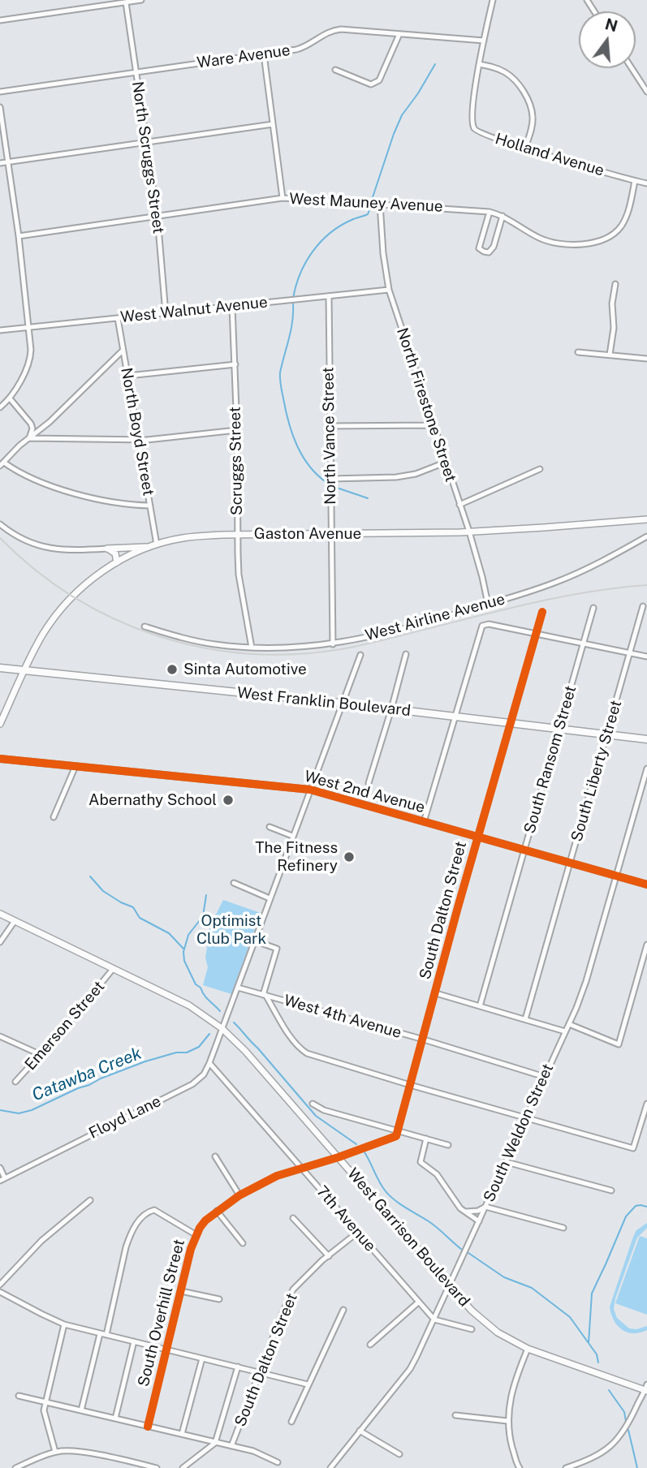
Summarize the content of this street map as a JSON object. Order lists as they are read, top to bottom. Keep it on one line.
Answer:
{"streets":{"main road":["Gaston Avenue","West Franklin Boulevard","West Garrison Boulevard"],"street":["Ware Avenue","Holland Avenue","North Scruggs Street","West Mauney Avenue","West Walnut Avenue","North Firestone Street","North Boyd Street","North Vance Street","Scruggs Street","West Airline Avenue","South Ransom Street","South Liberty Street","West 2nd Avenue","South Dalton Street","West 4th Avenue","Emerson Street","Floyd Lane","South Weldon Street","7th Avenue","South Overhill Street"]},"crossings":[["Ware Avenue","North Scruggs Street"],["Holland Avenue","West Mauney Avenue"],["North Scruggs Street","West Mauney Avenue"],["North Scruggs Street","West Walnut Avenue"],["West Mauney Avenue","North Firestone Street"],["West Walnut Avenue","North Firestone Street"],["West Walnut Avenue","North Boyd Street"],["West Walnut Avenue","North Vance Street"],["West Walnut Avenue","Scruggs Street"],["North Firestone Street","Gaston Avenue"],["North Firestone Street","West Airline Avenue"],["North Boyd Street","Gaston Avenue"],["North Vance Street","Gaston Avenue"],["North Vance Street","West Airline Avenue"],["Scruggs Street","Gaston Avenue"],["Scruggs Street","West Airline Avenue"],["Gaston Avenue","West Franklin Boulevard"],["West Franklin Boulevard","South Ransom Street"],["West Franklin Boulevard","South Liberty Street"],["West Franklin Boulevard","South Dalton Street"],["West Franklin Boulevard","Floyd Lane"],["South Ransom Street","West 2nd Avenue"],["South Liberty Street","West 2nd Avenue"],["West 2nd Avenue","South Dalton Street"],["West 2nd Avenue","Floyd Lane"],["West 2nd Avenue","South Weldon Street"],["South Dalton Street","West 4th Avenue"],["South Dalton Street","7th Avenue"],["West 4th Avenue","Floyd Lane"],["West 4th Avenue","South Weldon Street"],["Emerson Street","West Garrison Boulevard"],["Floyd Lane","7th Avenue"],["Floyd Lane","West Garrison Boulevard"],["South Weldon Street","7th Avenue"],["South Weldon Street","West Garrison Boulevard"],["7th Avenue","South Overhill Street"],["West Garrison Boulevard","South Overhill Street"]],"water":["Catawba Creek"],"parks":["Optimist Club Park"],"places":["Sinta Automotive","Abernathy School","The Fitness Refinery"],"north":"top"}
